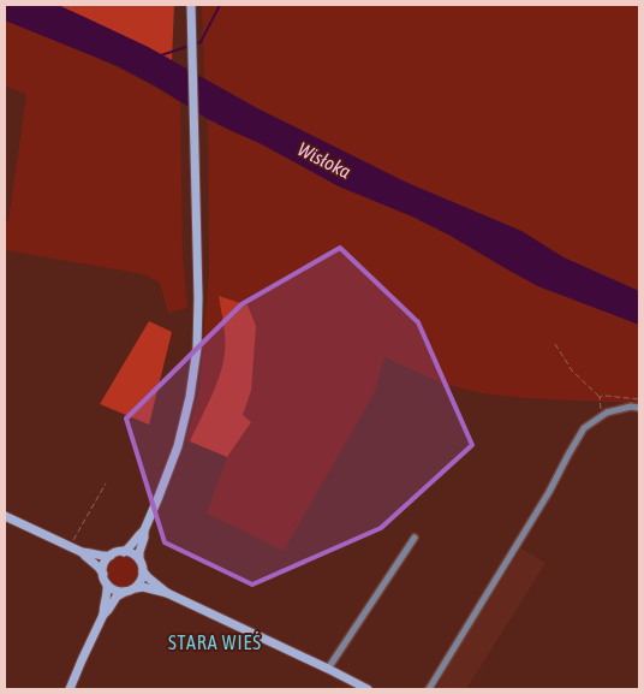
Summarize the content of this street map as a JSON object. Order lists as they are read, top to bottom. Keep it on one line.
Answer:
{"districts":["STARA WIEŚ"],"water":["Wisłoka"]}
